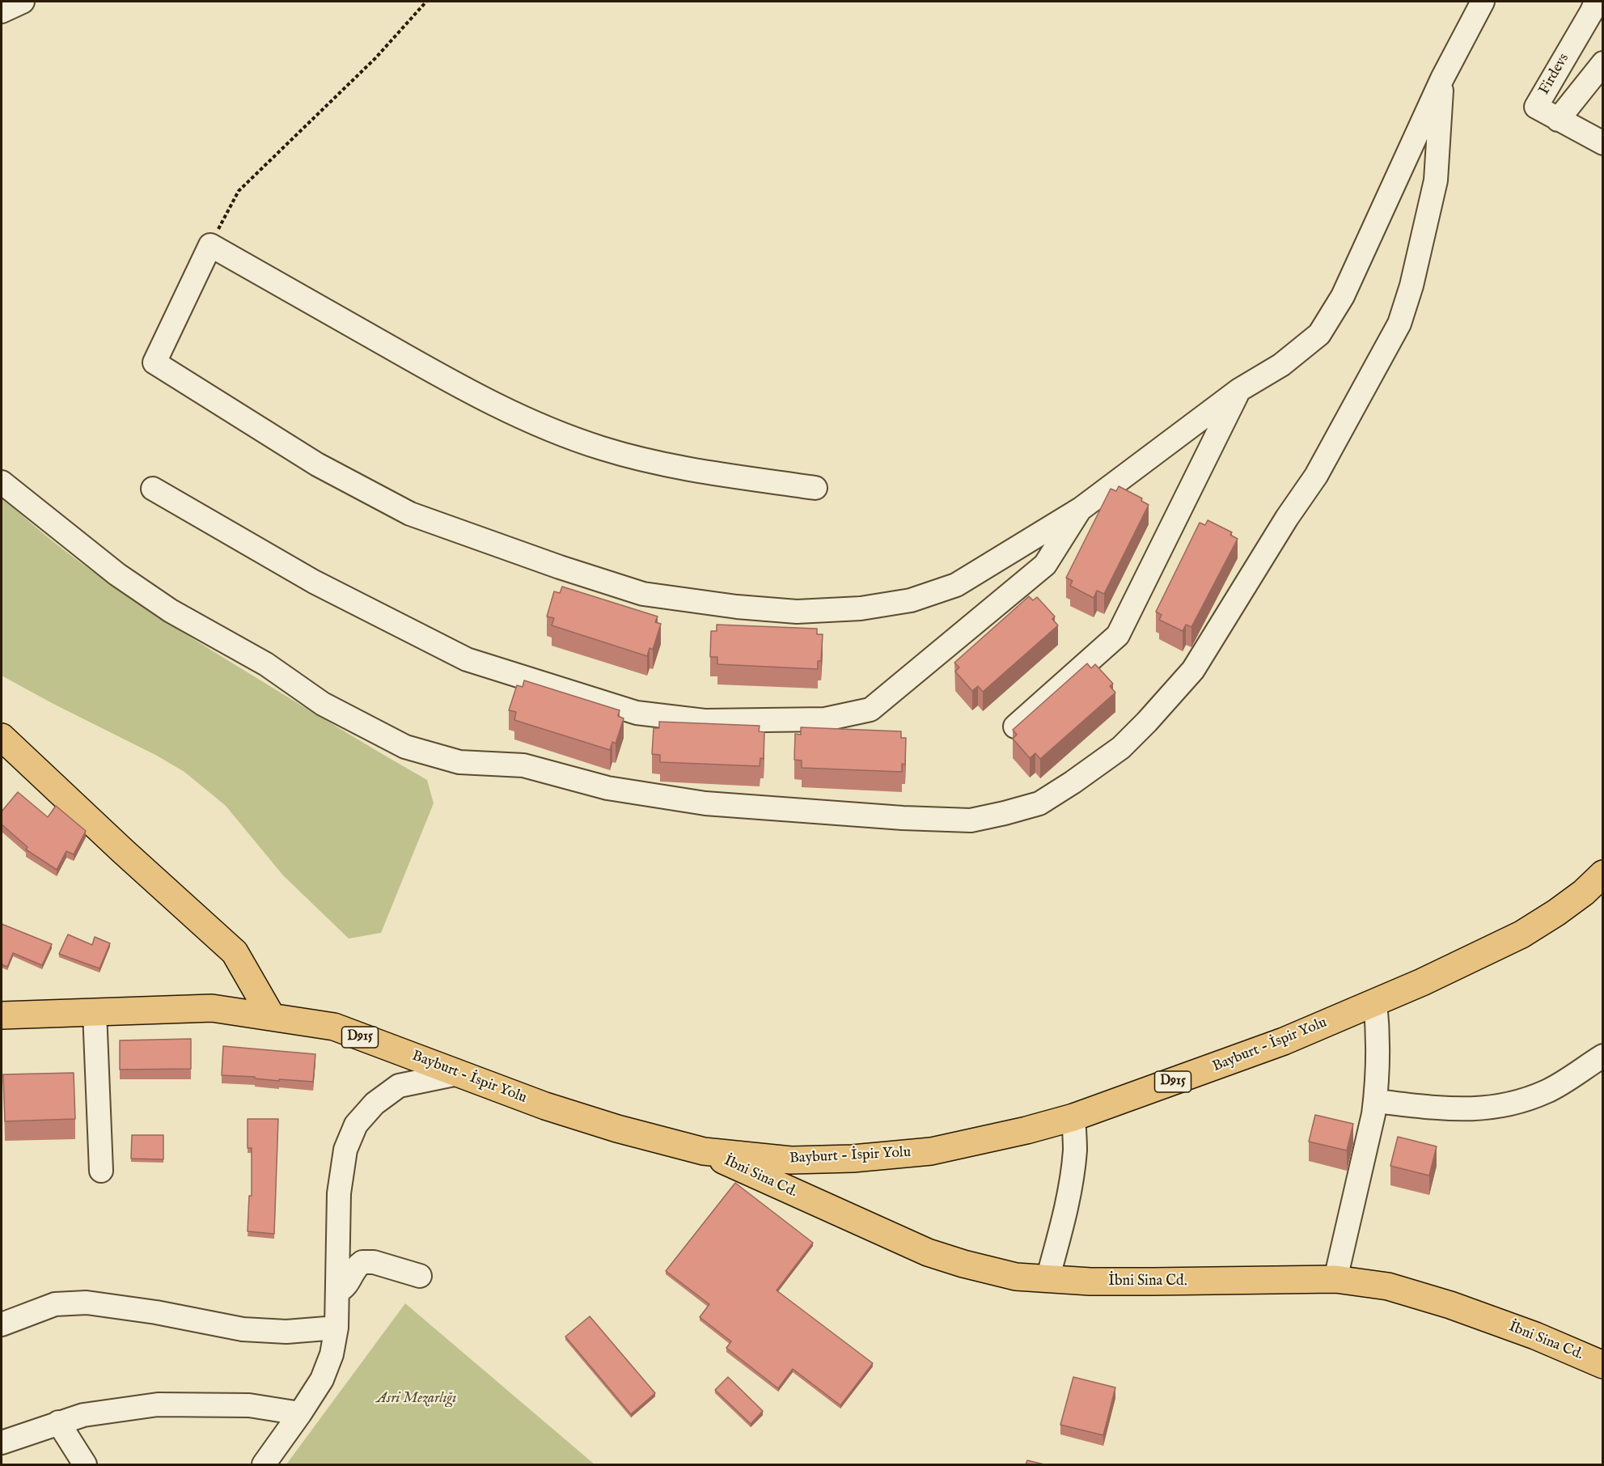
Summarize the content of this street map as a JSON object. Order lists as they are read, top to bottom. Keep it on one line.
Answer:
{"streets":{"main road":["D915","Bayburt - İspir Yolu","İbni Sina Cd."],"street":["Firdevs"]},"crossings":[["Bayburt - İspir Yolu","İbni Sina Cd."]],"parks":["Asri Mezarlığı"]}
